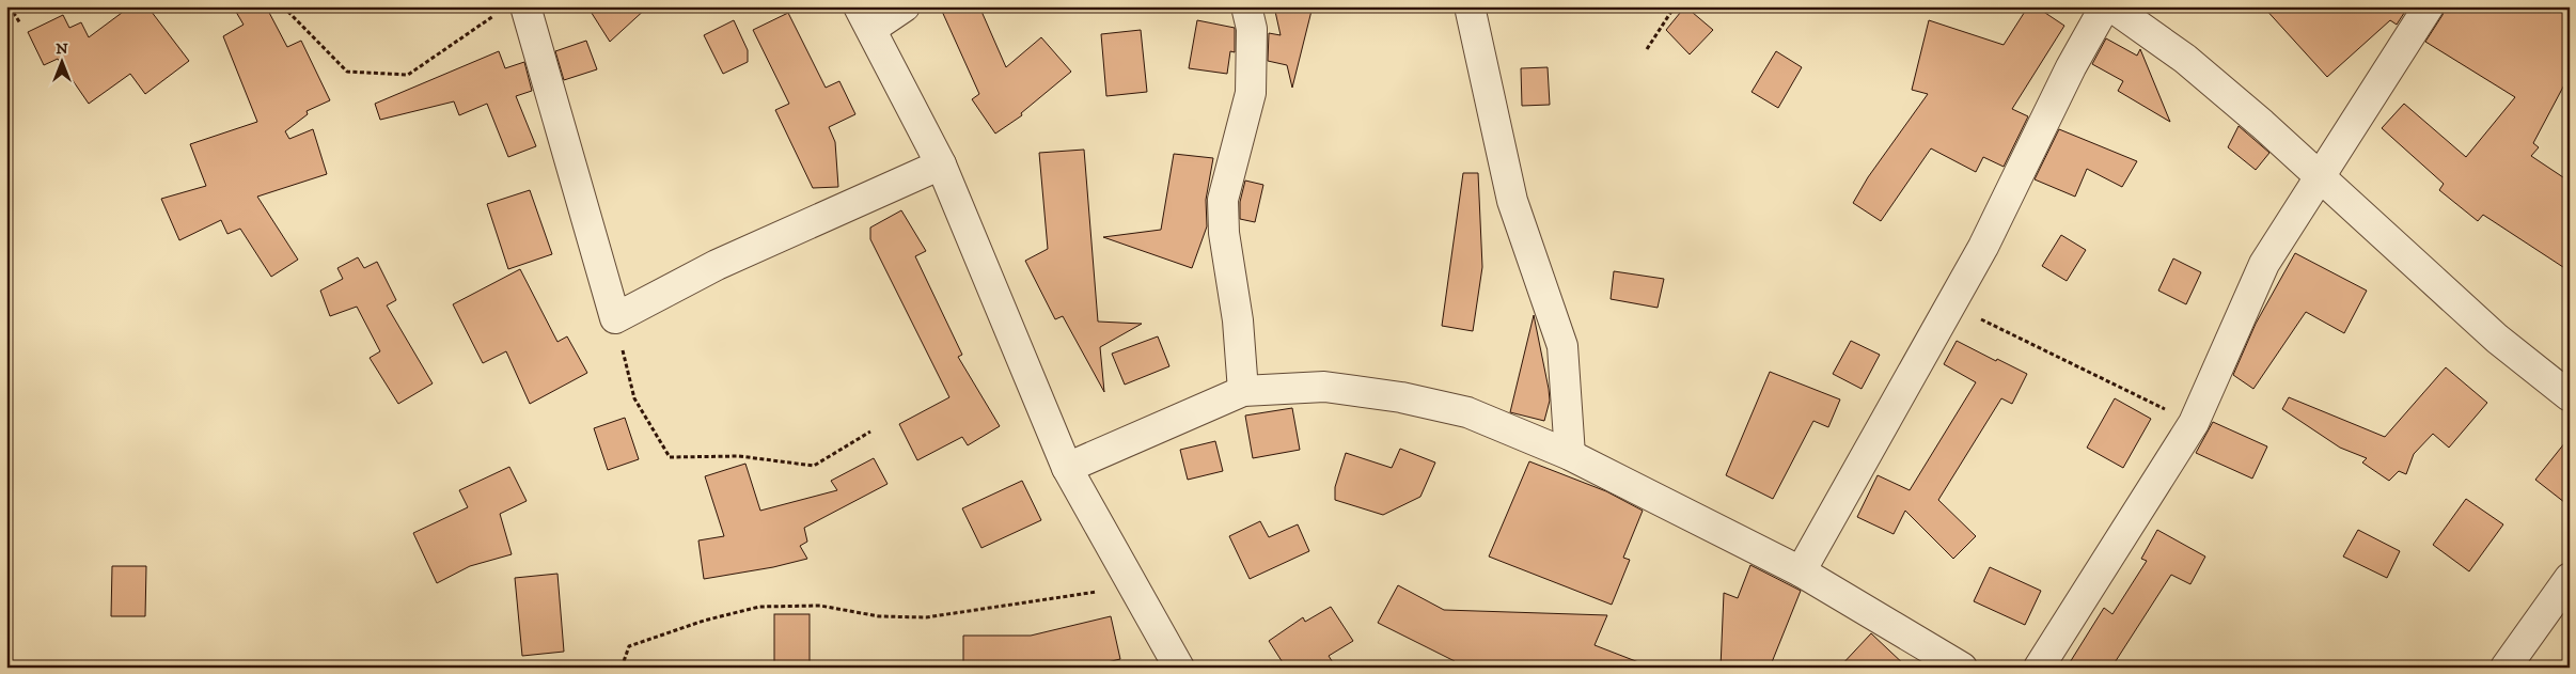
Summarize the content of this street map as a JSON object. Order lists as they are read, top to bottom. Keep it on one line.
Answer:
{"north":"top"}
